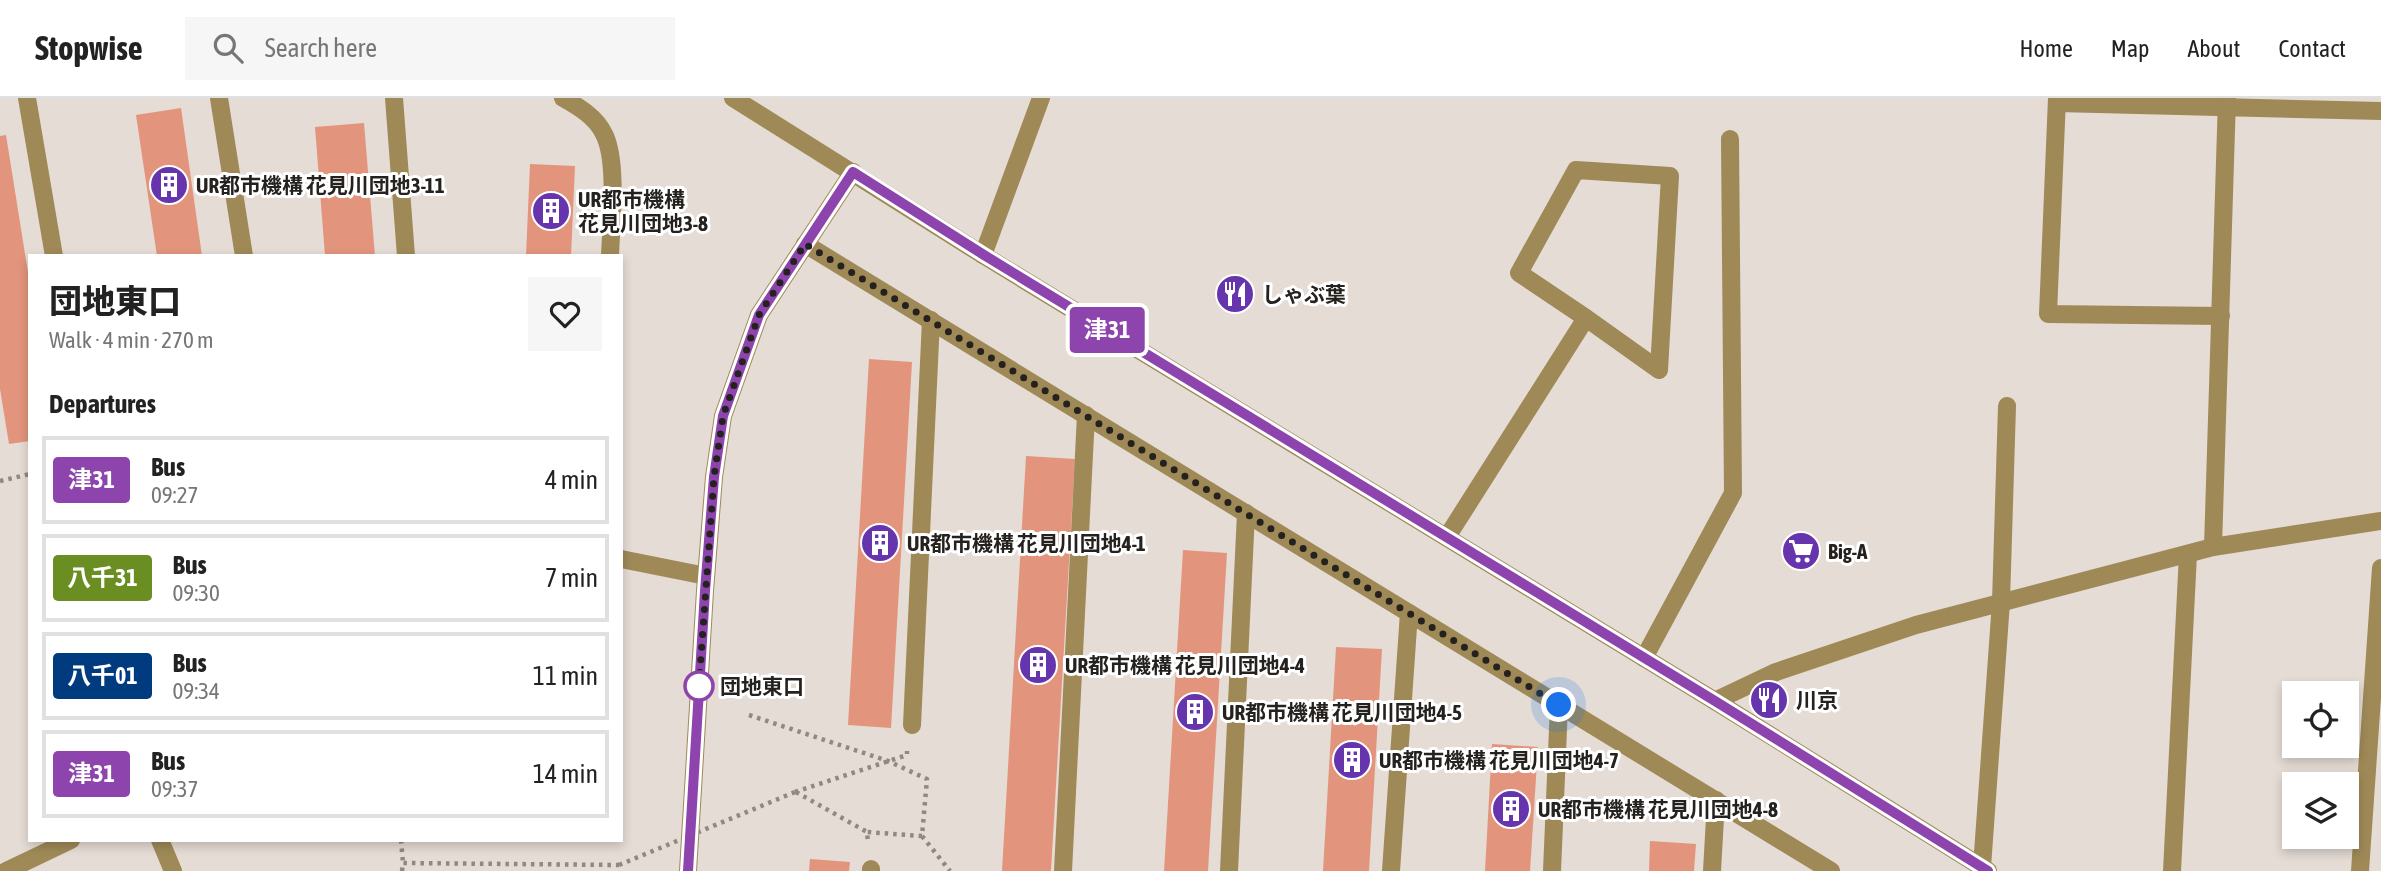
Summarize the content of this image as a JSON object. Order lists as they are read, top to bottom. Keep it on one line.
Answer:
{"places":{"building":["UR都市機構 花見川団地3-11","UR都市機構 花見川団地3-8","UR都市機構 花見川団地4-1","UR都市機構 花見川団地4-4","UR都市機構 花見川団地4-5","UR都市機構 花見川団地4-7","UR都市機構 花見川団地4-8"],"restaurant":["しゃぶ葉","川京"],"supermarket":["Big-A"],"other":["団地東口"]},"lines":["bus line 津31"],"page":{"header":"Stopwise","search":"Search here","nav":["Home","Map","About","Contact"],"on_map":"津31","heading":[["団地東口","Walk · 4 min · 270 m"],"Departures"],"list":[{"mark":"津31","name":"Bus","note":"09:27","value":"4 min"},{"mark":"八千31","name":"Bus","note":"09:30","value":"7 min"},{"mark":"八千01","name":"Bus","note":"09:34","value":"11 min"},{"mark":"津31","name":"Bus","note":"09:37","value":"14 min"}]}}
